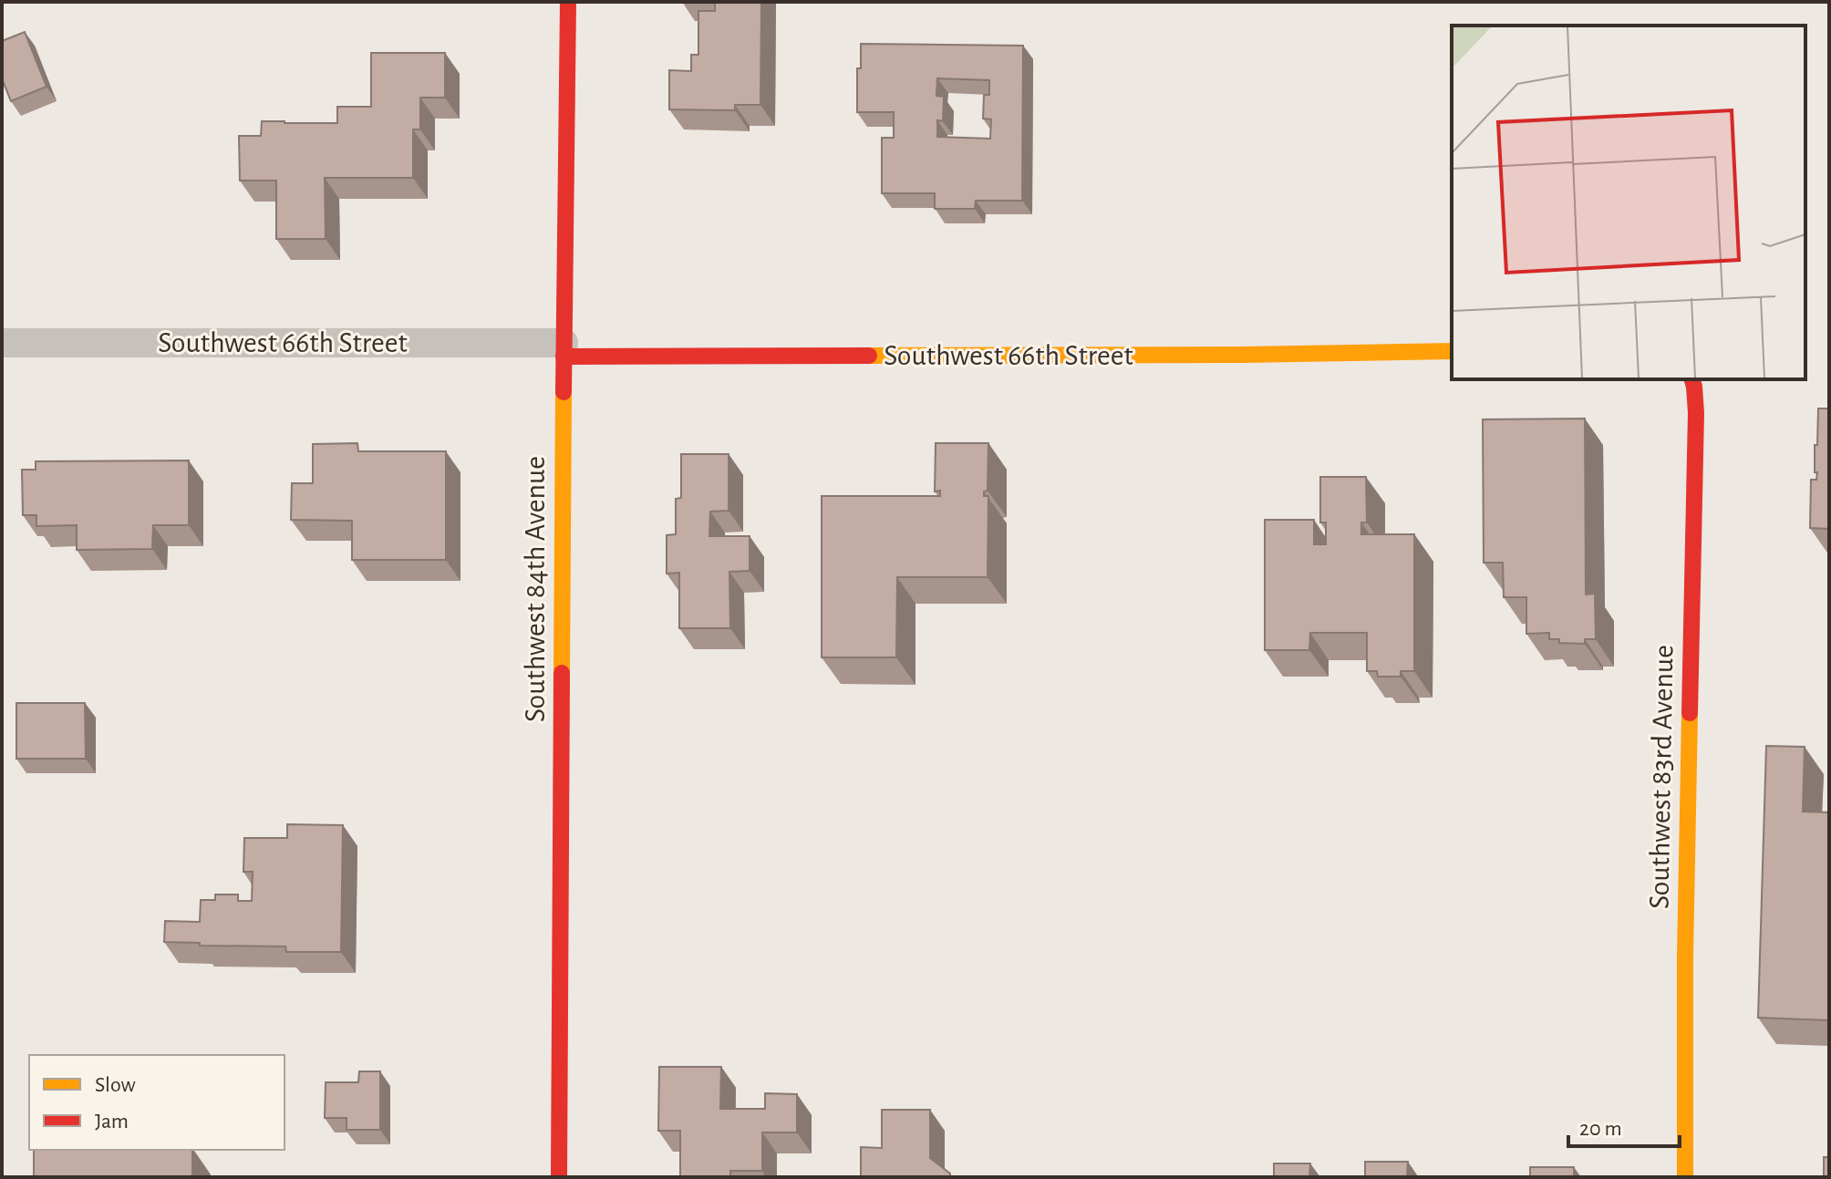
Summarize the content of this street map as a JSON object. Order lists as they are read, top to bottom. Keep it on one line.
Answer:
{"streets":{"street":["Southwest 66th Street","Southwest 84th Avenue","Southwest 83rd Avenue"]},"crossings":[["Southwest 66th Street","Southwest 84th Avenue"]],"legend":["Slow","Jam"],"scale_bar":"20 m"}
